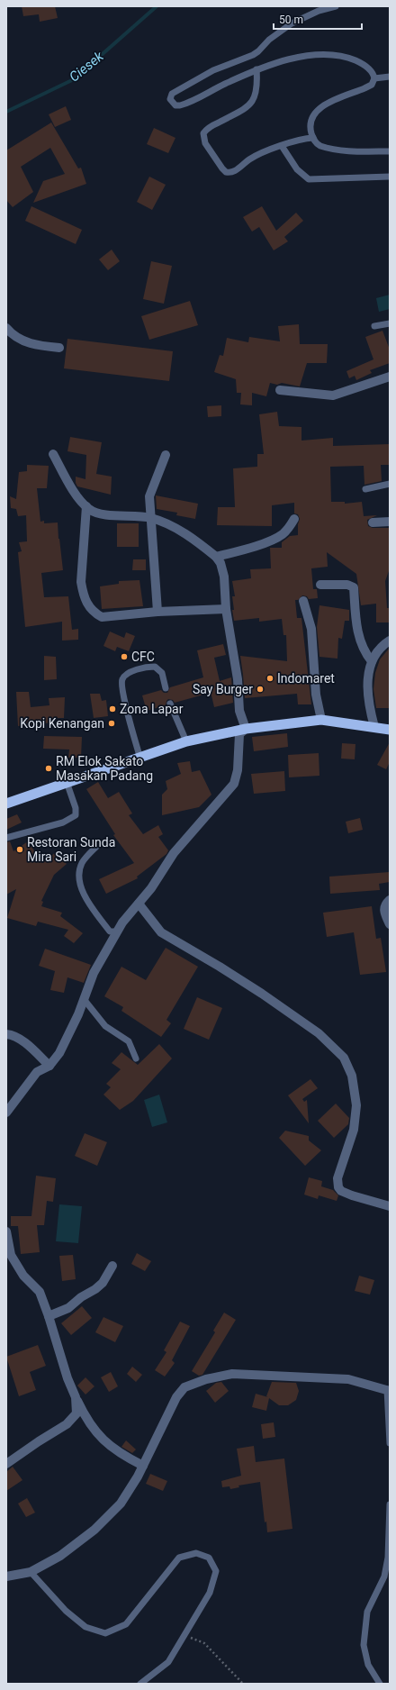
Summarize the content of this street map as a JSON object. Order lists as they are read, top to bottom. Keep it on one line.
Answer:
{"water":["Ciesek"],"places":["CFC","Indomaret","Say Burger","Zona Lapar","Kopi Kenangan","RM Elok Sakato Masakan Padang","Restoran Sunda Mira Sari"],"scale_bar":"50 m"}
